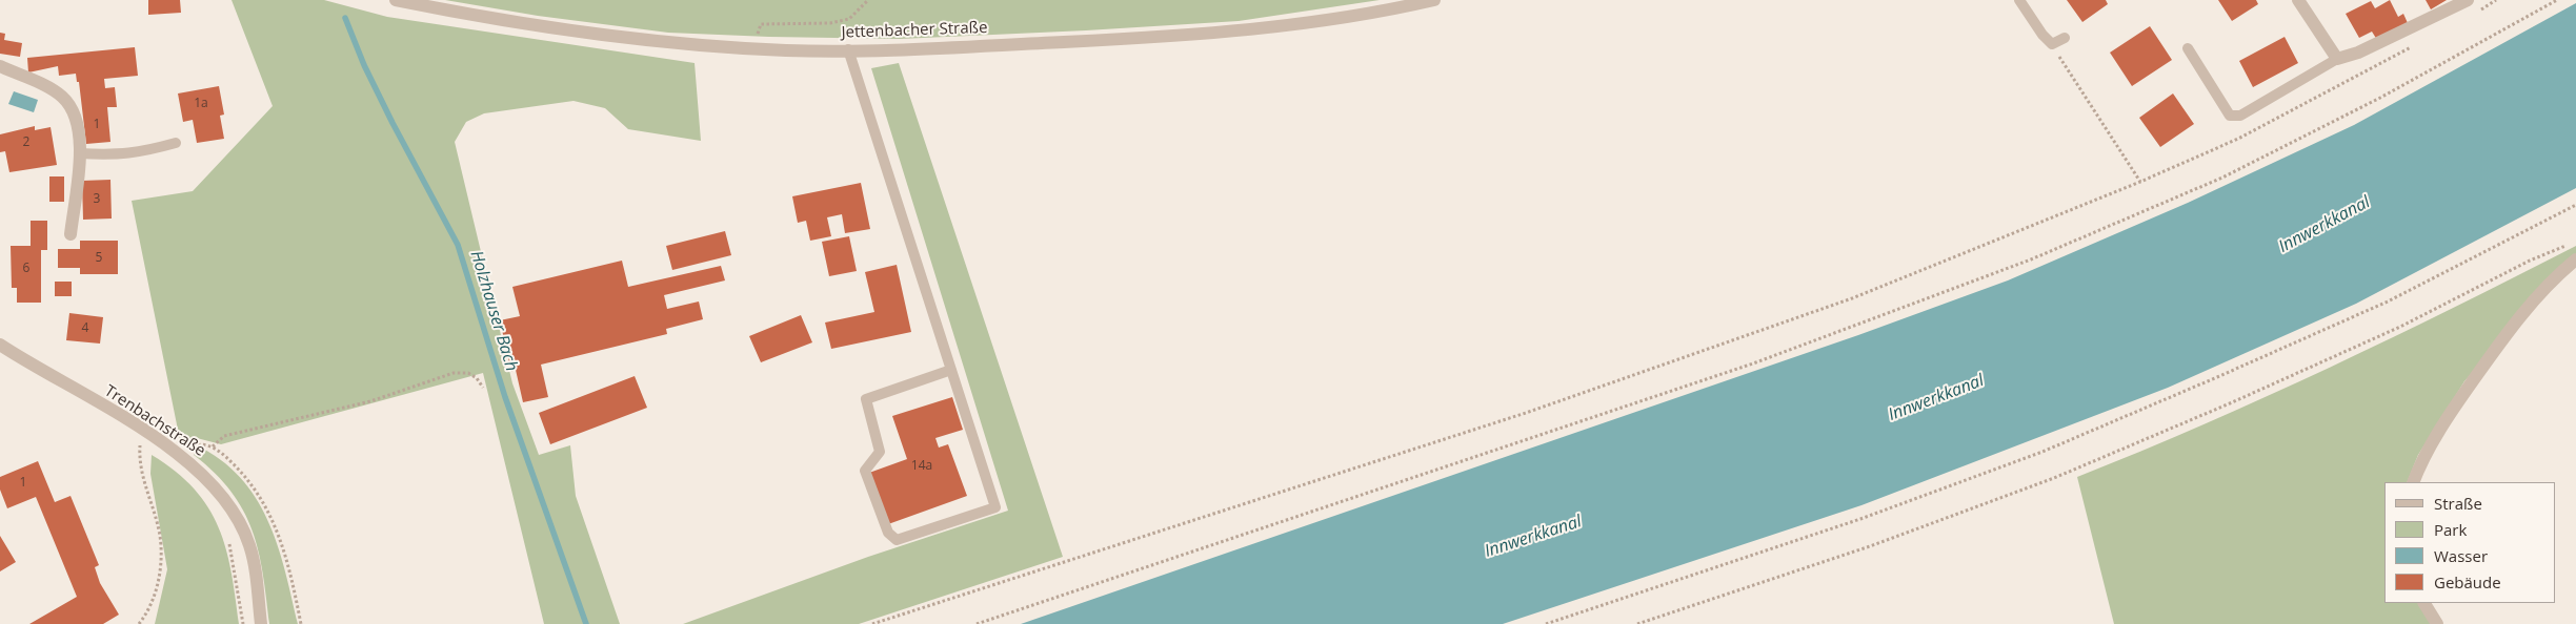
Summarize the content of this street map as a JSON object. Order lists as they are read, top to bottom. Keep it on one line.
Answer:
{"streets":{"street":["Jettenbacher Straße","Trenbachstraße"]},"water":["Innwerkkanal","Holzhauser Bach"],"house_numbers":["1a","1","2","3","5","6","4","14a","1"],"legend":["Straße","Park","Wasser","Gebäude"]}
